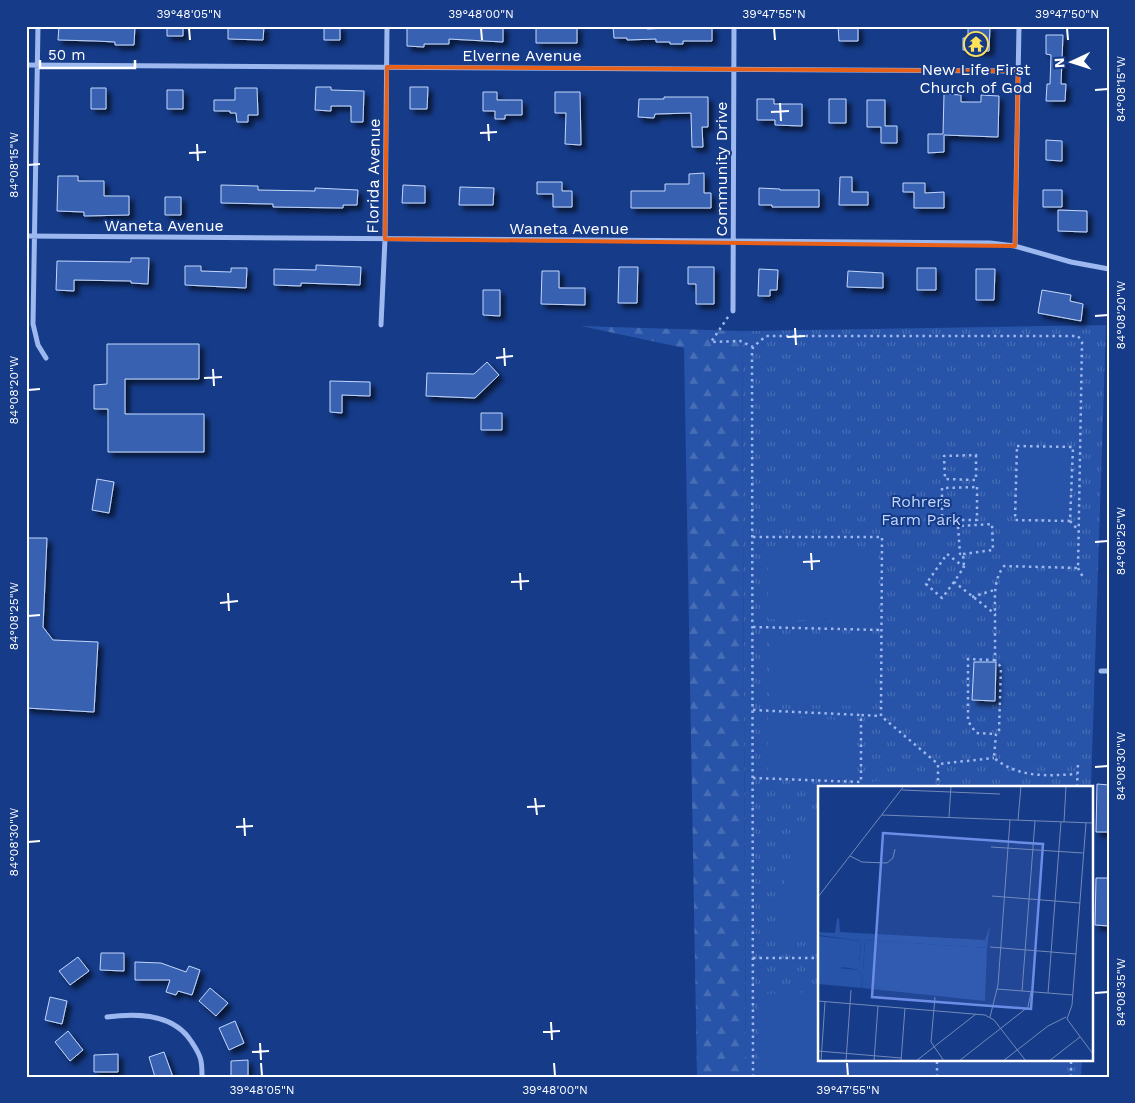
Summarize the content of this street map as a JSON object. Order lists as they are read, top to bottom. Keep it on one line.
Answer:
{"streets":{"street":["Elverne Avenue","Community Drive","Florida Avenue","Waneta Avenue"]},"crossings":[["Elverne Avenue","Community Drive"],["Elverne Avenue","Florida Avenue"],["Community Drive","Waneta Avenue"],["Florida Avenue","Waneta Avenue"]],"parks":["Rohrers Farm Park"],"places":{"temple":["New Life First Church of God"]},"scale_bar":"50 m","north":"left","coordinates":["39°48'05\"N","39°48'00\"N","39°47'55\"N","39°47'50\"N","84°08'15\"W","84°08'20\"W","84°08'25\"W","84°08'30\"W","84°08'35\"W"]}
